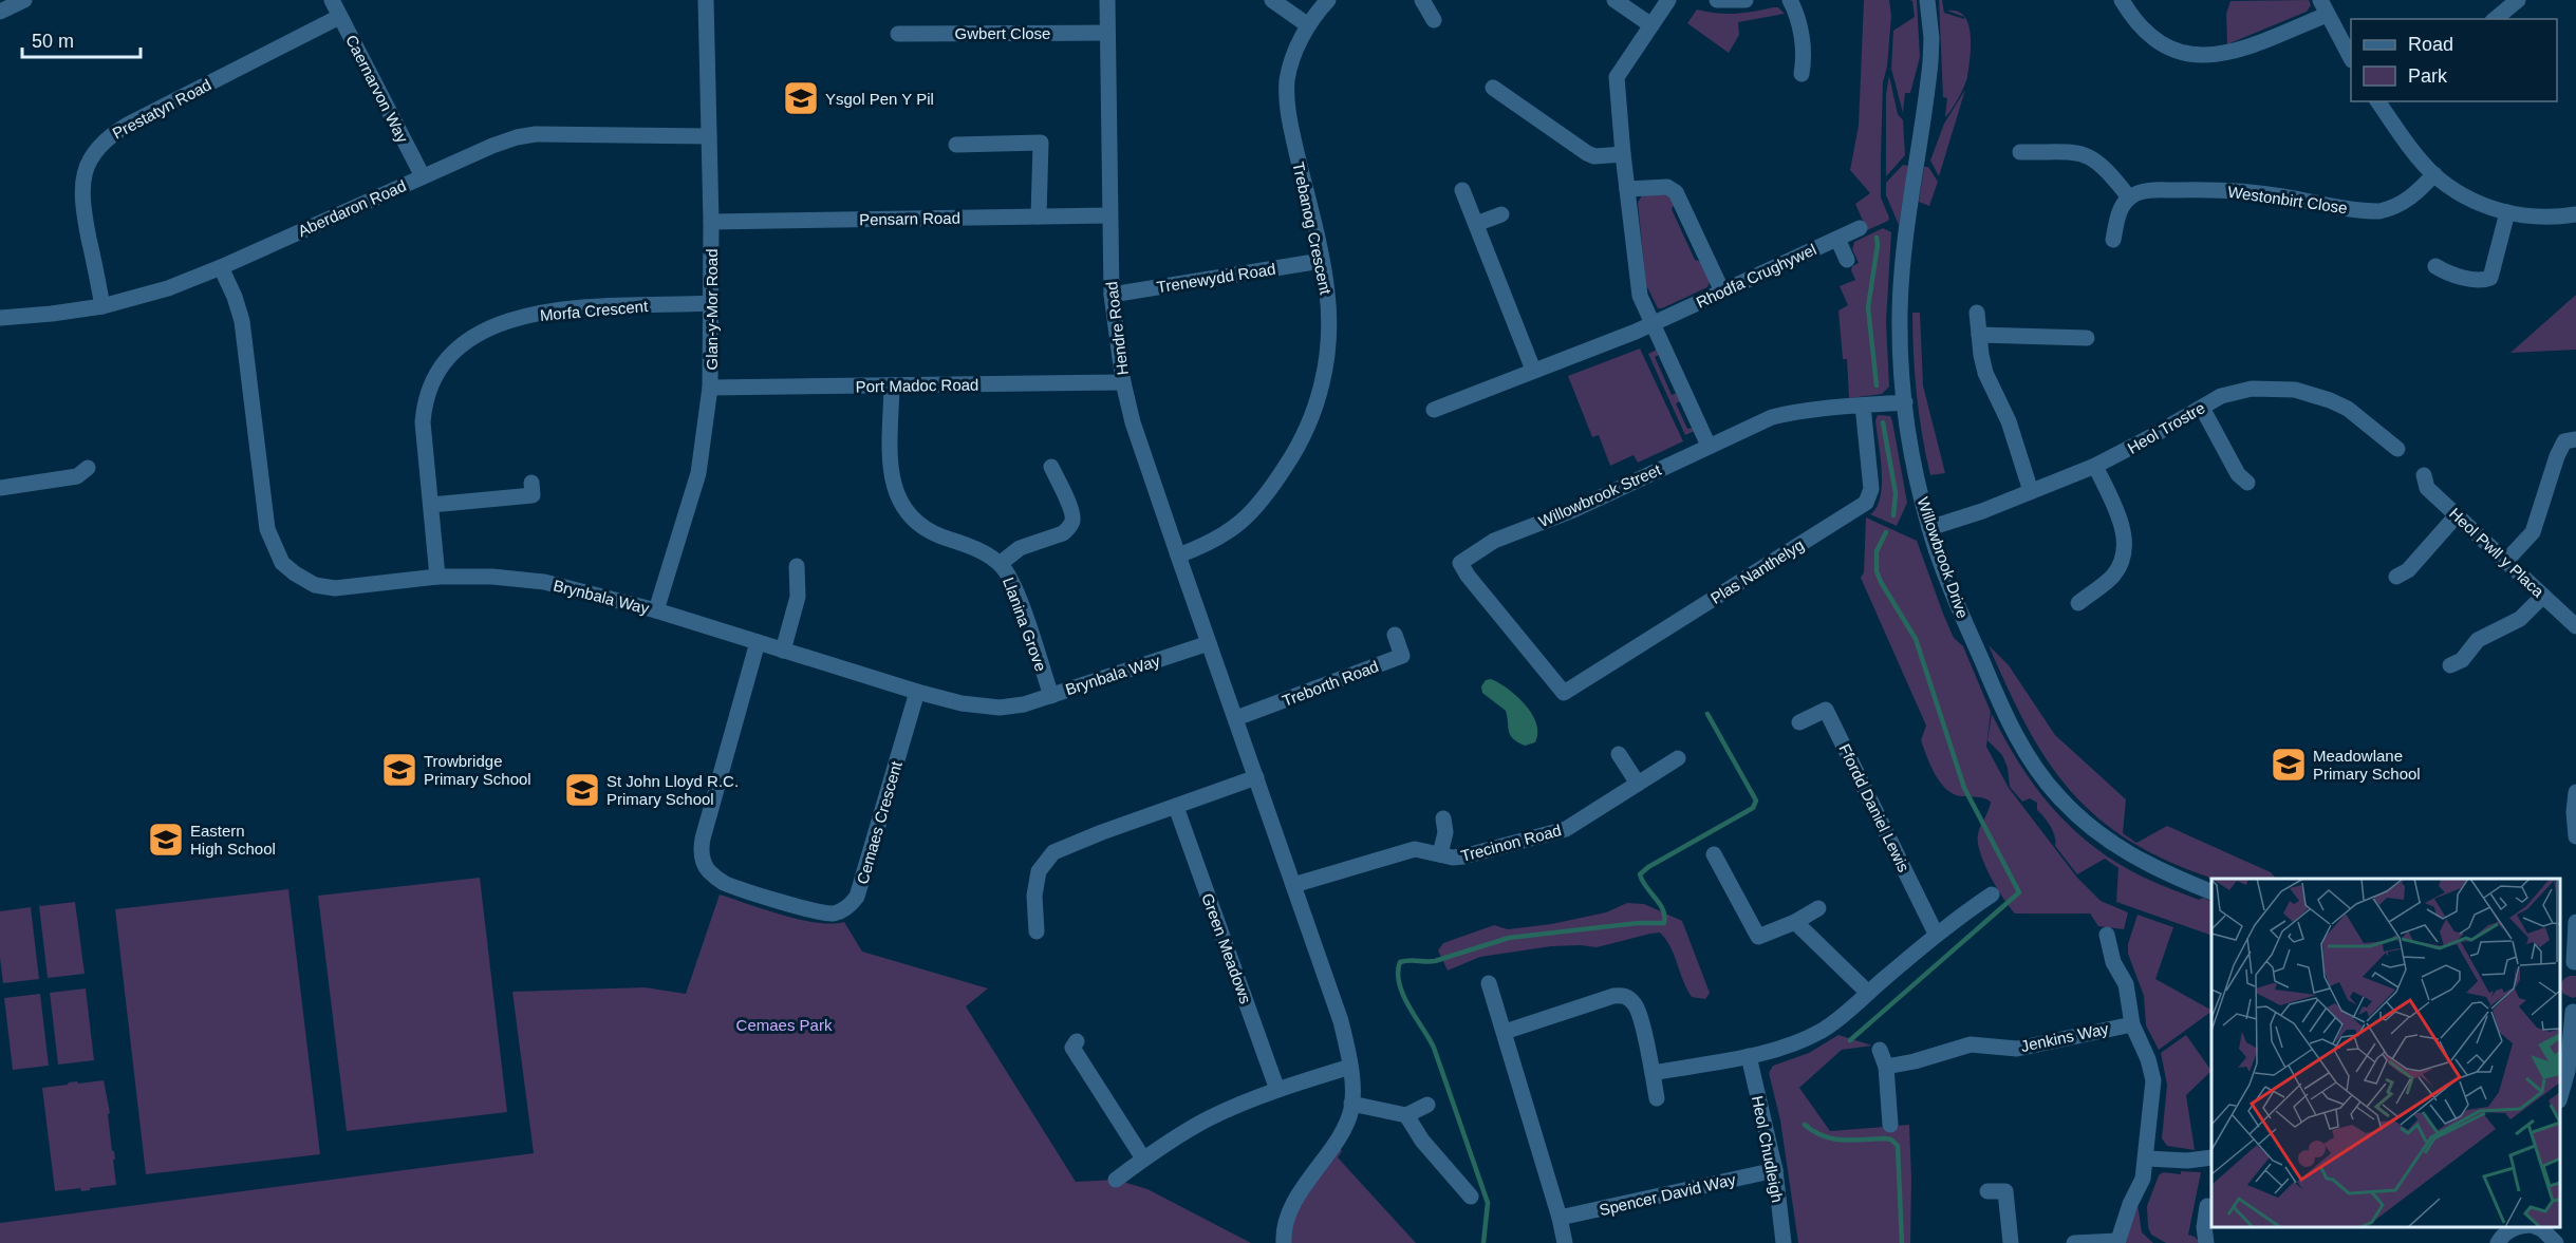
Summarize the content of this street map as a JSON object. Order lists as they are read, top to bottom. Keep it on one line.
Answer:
{"streets":{"street":["Gwbert Close","Caernarvon Way","Prestatyn Road","Westonbirt Close","Aberdaron Road","Pensarn Road","Trebanog Crescent","Rhodfa Crughywel","Trenewydd Road","Glan-y-Mor Road","Morfa Crescent","Hendre Road","Port Madoc Road","Heol Trostre","Willowbrook Street","Heol Pwll y Placa","Willowbrook Drive","Plas Nanthelyg","Brynbala Way","Llanina Grove","Treborth Road","Ffordd Daniel Lewis","Cemaes Crescent","Trecinon Road","Green Meadows","Jenkins Way","Heol Chudleigh","Spencer David Way"]},"crossings":[["Gwbert Close","Hendre Road"],["Caernarvon Way","Prestatyn Road"],["Caernarvon Way","Aberdaron Road"],["Prestatyn Road","Aberdaron Road"],["Aberdaron Road","Glan-y-Mor Road"],["Aberdaron Road","Brynbala Way"],["Pensarn Road","Glan-y-Mor Road"],["Pensarn Road","Hendre Road"],["Trebanog Crescent","Trenewydd Road"],["Trebanog Crescent","Hendre Road"],["Trenewydd Road","Hendre Road"],["Glan-y-Mor Road","Morfa Crescent"],["Glan-y-Mor Road","Port Madoc Road"],["Glan-y-Mor Road","Brynbala Way"],["Morfa Crescent","Brynbala Way"],["Hendre Road","Port Madoc Road"],["Hendre Road","Brynbala Way"],["Hendre Road","Treborth Road"],["Hendre Road","Trecinon Road"],["Port Madoc Road","Llanina Grove"],["Heol Trostre","Willowbrook Drive"],["Willowbrook Street","Willowbrook Drive"],["Willowbrook Street","Plas Nanthelyg"],["Brynbala Way","Llanina Grove"],["Brynbala Way","Cemaes Crescent"],["Heol Chudleigh","Spencer David Way"]],"parks":["Cemaes Park"],"places":{"school or university":["Ysgol Pen Y Pil","Meadowlane Primary School","Trowbridge Primary School","St John Lloyd R.C. Primary School","Eastern High School"]},"legend":["Road","Park"],"scale_bar":"50 m"}
